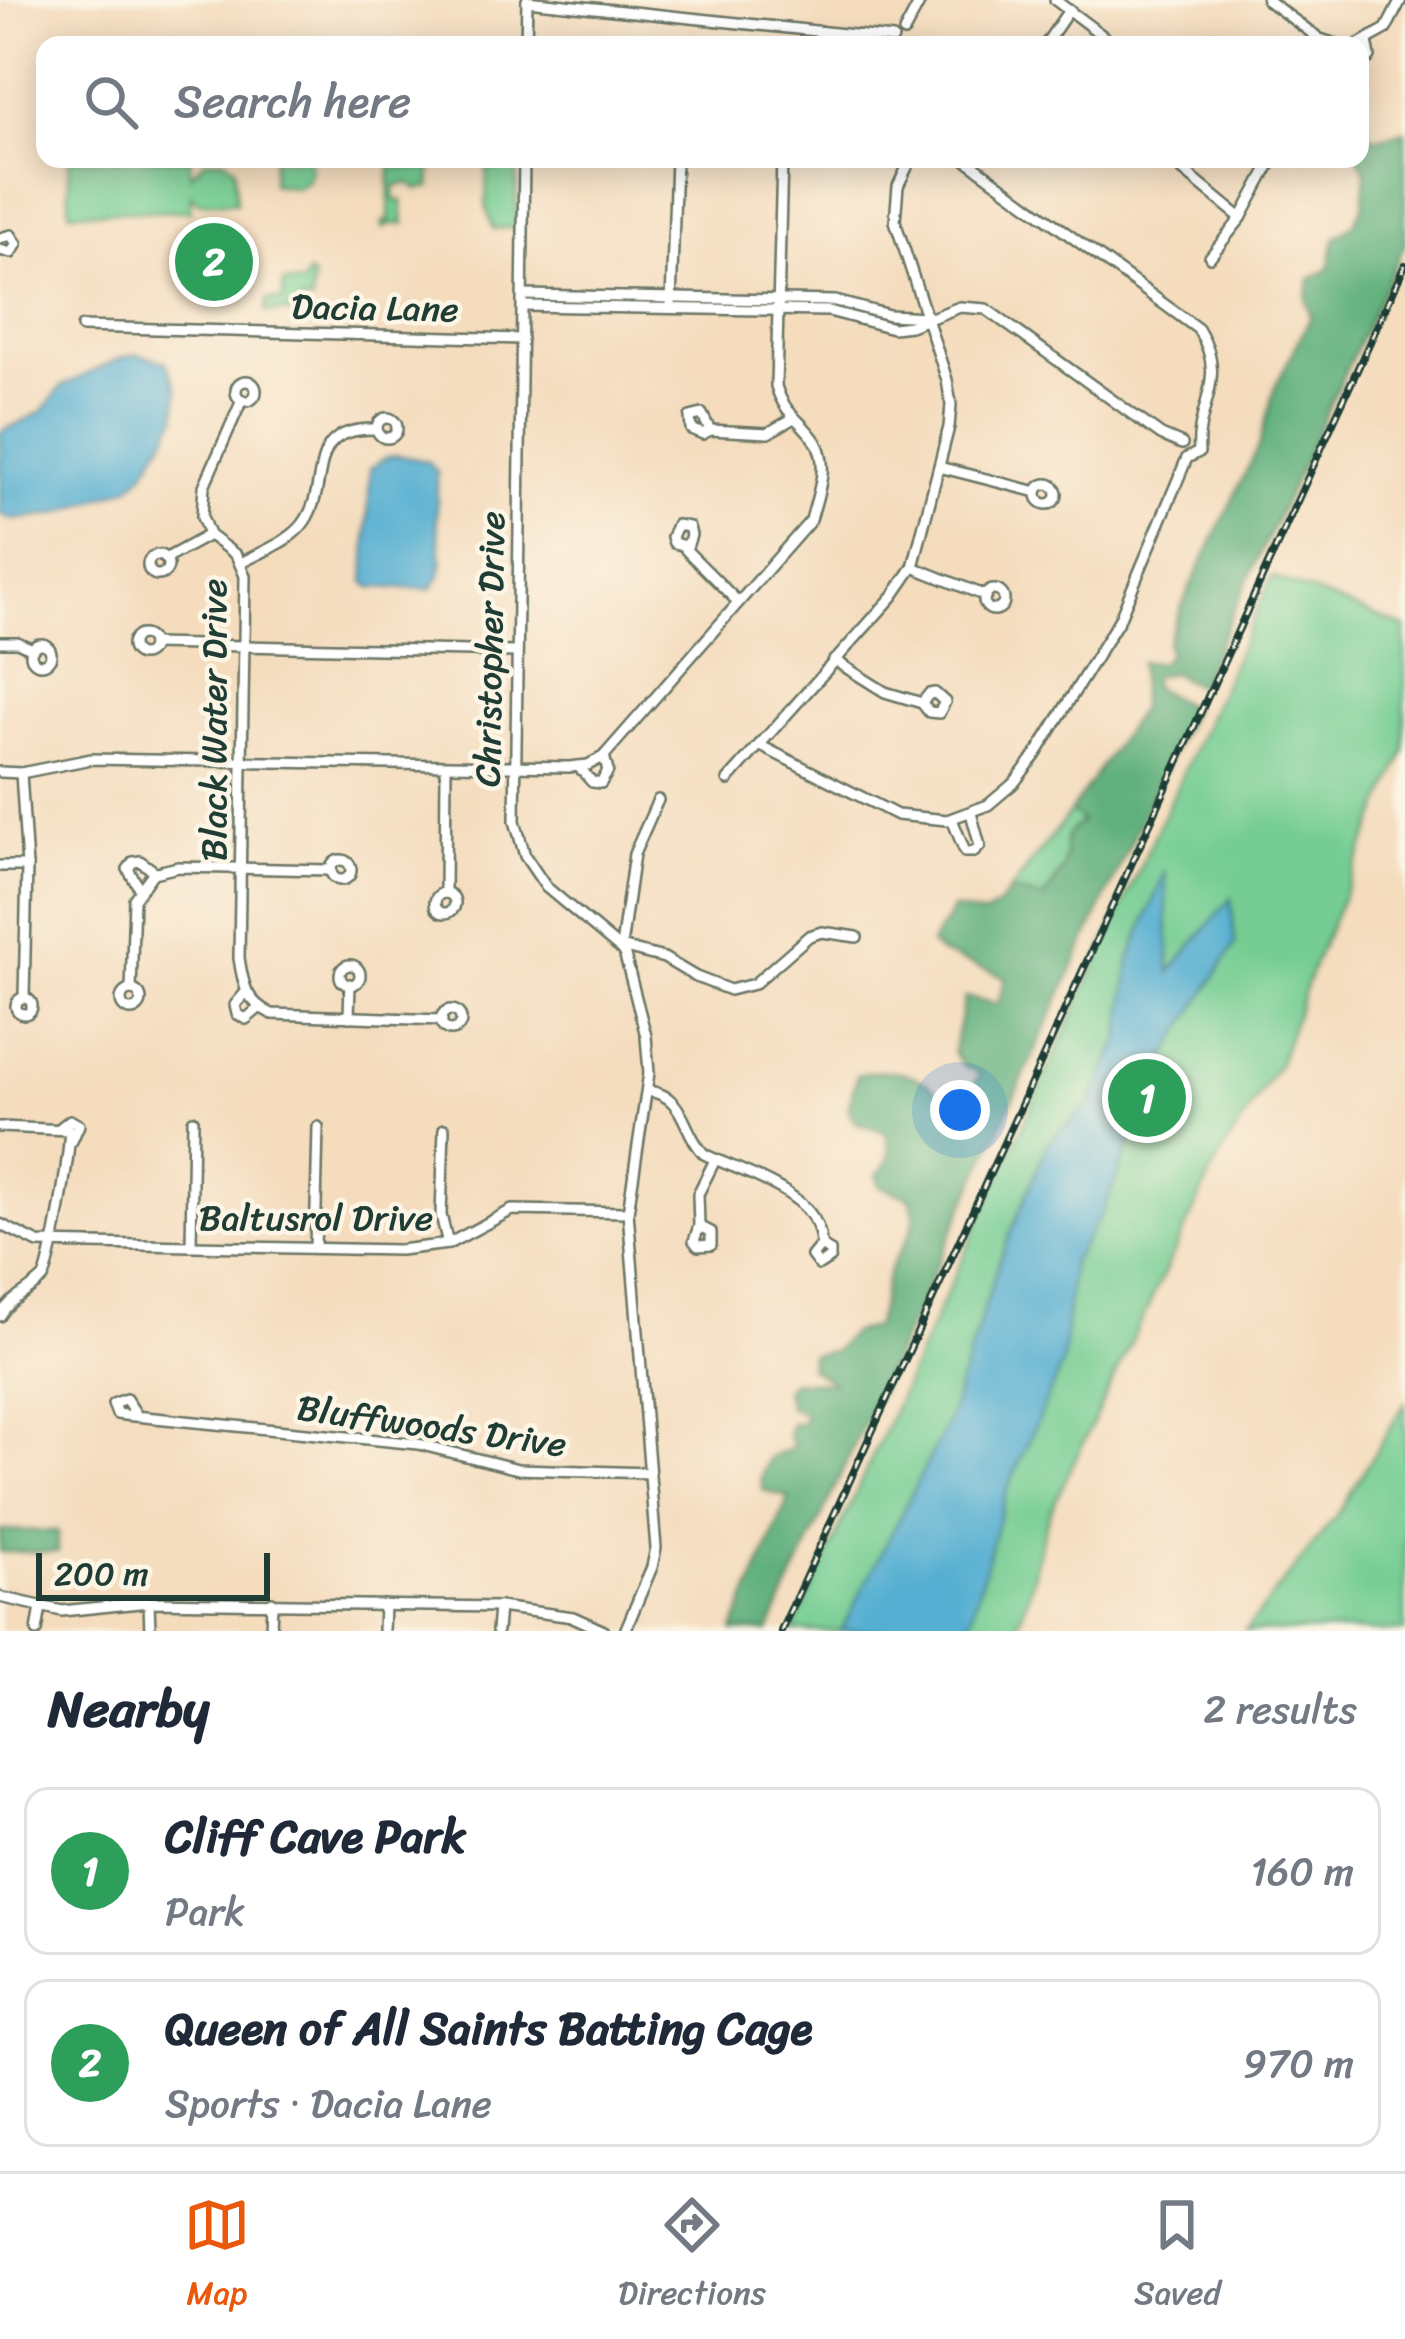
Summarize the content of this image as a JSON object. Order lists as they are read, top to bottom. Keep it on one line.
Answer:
{"streets":{"street":["Dacia Lane","Christopher Drive","Black Water Drive","Baltusrol Drive","Bluffwoods Drive"]},"crossings":[["Dacia Lane","Christopher Drive"]],"scale_bar":"200 m","page":{"search":"Search here","pins":["2","1"],"scale":"200 m","heading":["Nearby","2 results"],"list":[{"mark":"1","name":"Cliff Cave Park","note":"Park","value":"160 m"},{"mark":"2","name":"Queen of All Saints Batting Cage","note":"Sports · Dacia Lane","value":"970 m"}],"nav":["Map","Directions","Saved"]}}
